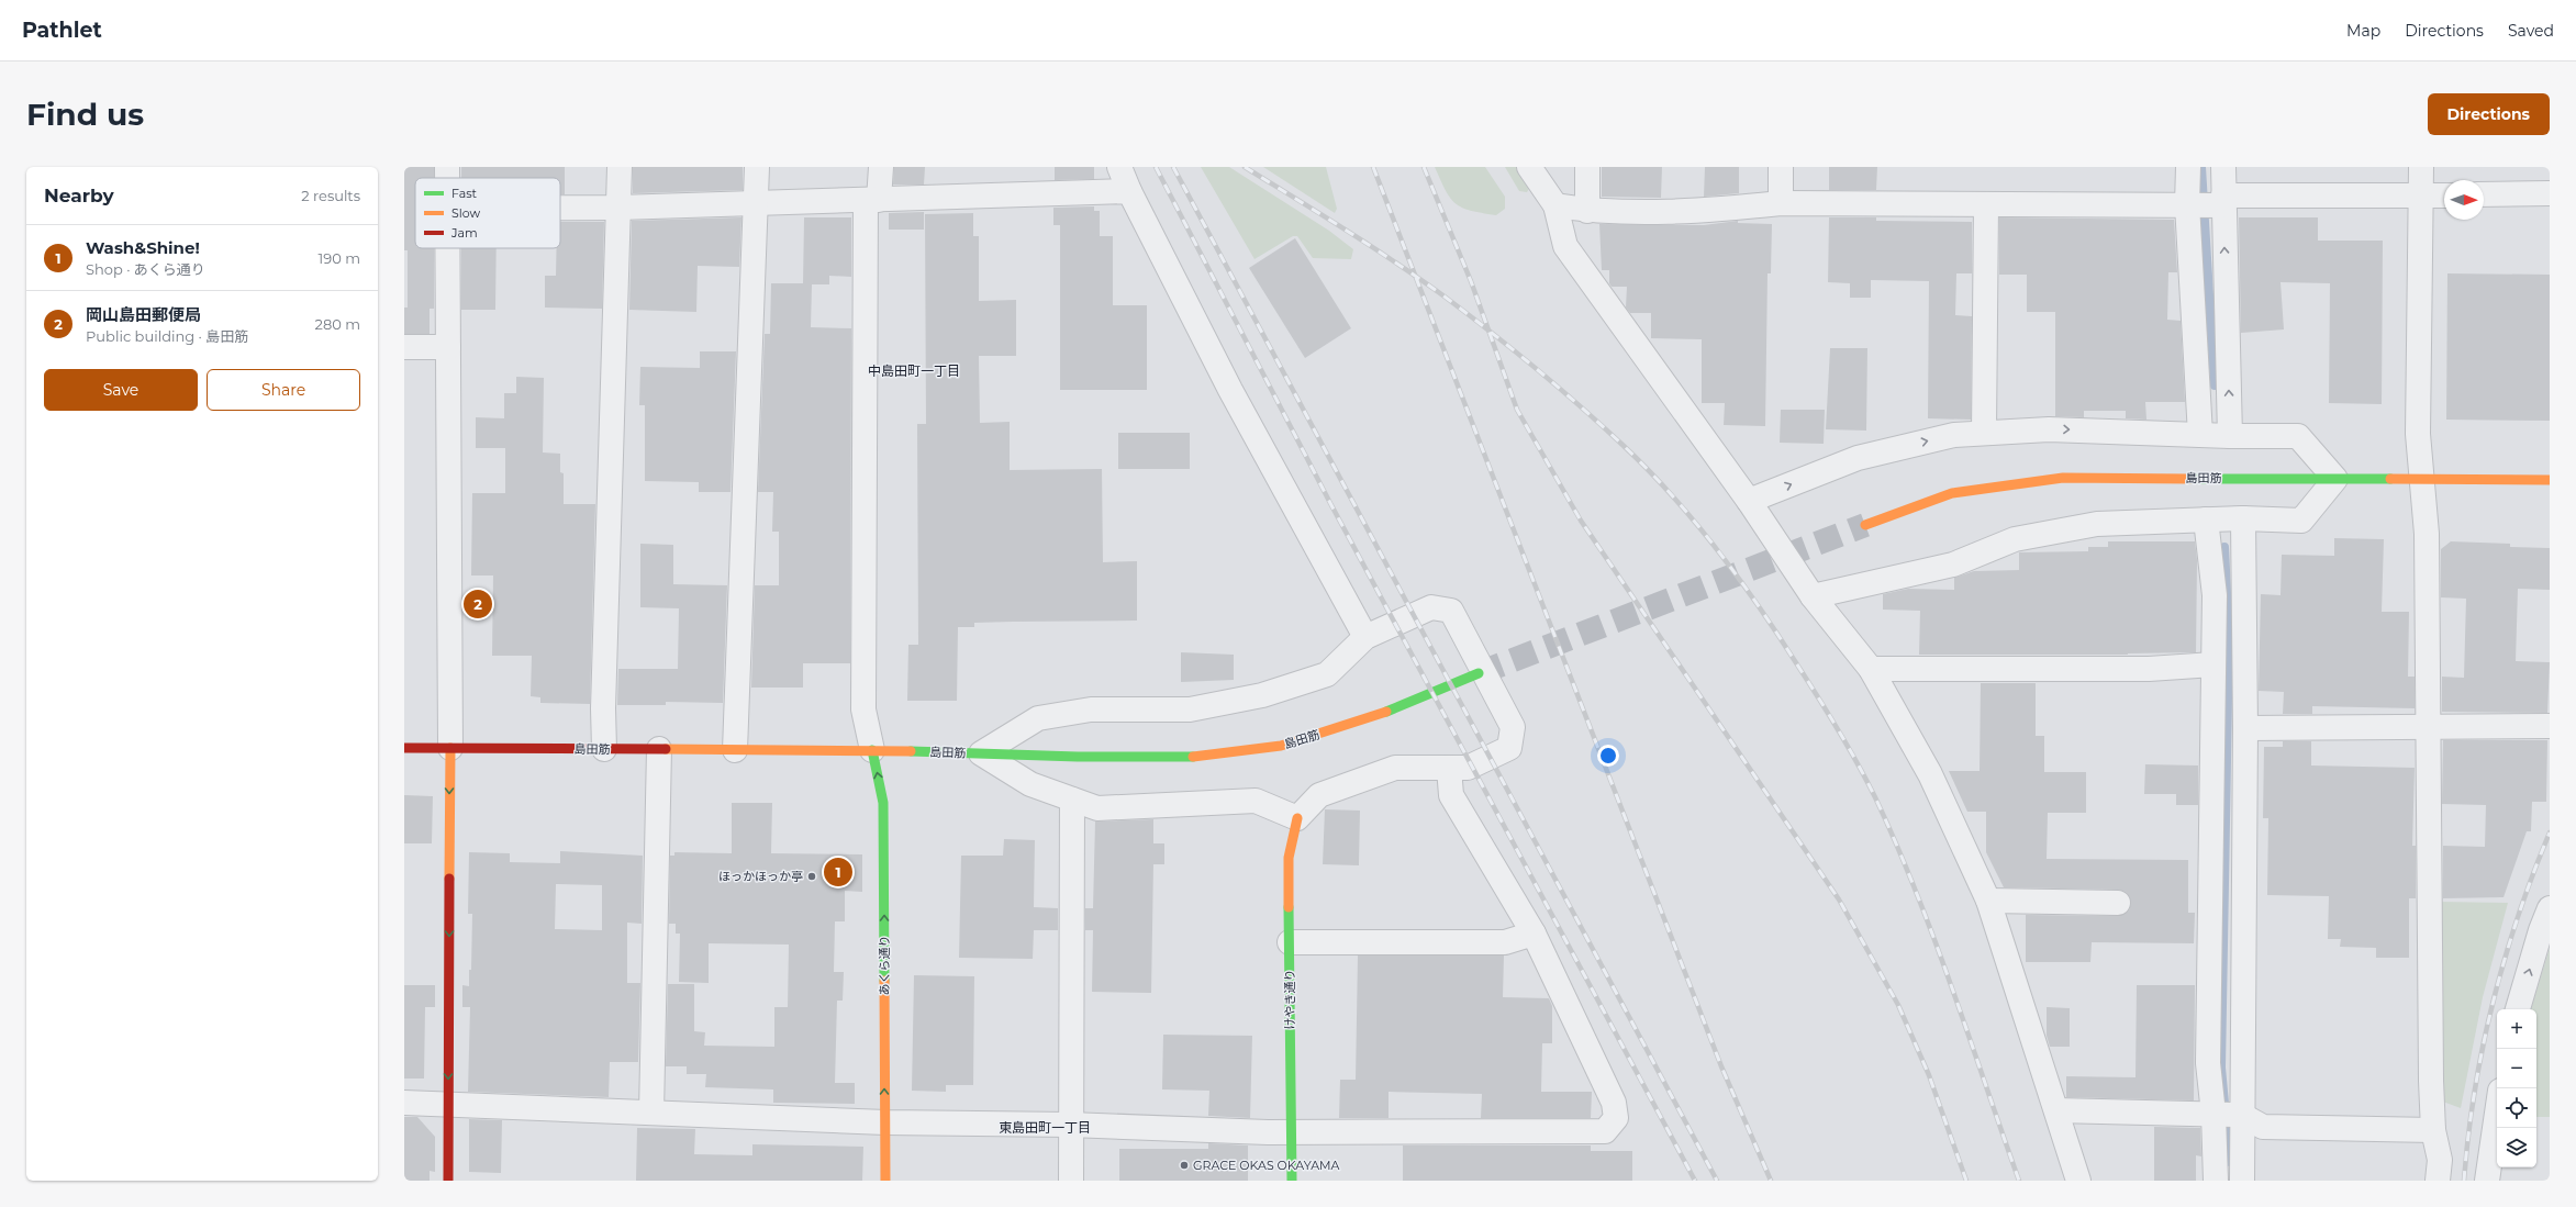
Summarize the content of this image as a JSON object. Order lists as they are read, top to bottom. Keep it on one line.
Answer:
{"streets":{"street":["島田筋","あくら通り","けやき通り"]},"crossings":[["島田筋","あくら通り"]],"one_way":["あくら通り"],"districts":["中島田町一丁目","東島田町一丁目"],"places":["ほっかほっか亭","GRACE OKAS OKAYAMA"],"legend":["Fast","Slow","Jam"],"north":"right","page":{"header":"Pathlet","nav":["Map","Directions","Saved"],"buttons":["Directions",["Save","Share"]],"title":"Find us","heading":["Nearby","2 results"],"list":[{"mark":"1","name":"Wash&Shine!","note":"Shop · あくら通り","value":"190 m"},{"mark":"2","name":"岡山島田郵便局","note":"Public building · 島田筋","value":"280 m"}],"pins":["2","1"],"map_buttons":["+","−"]}}
